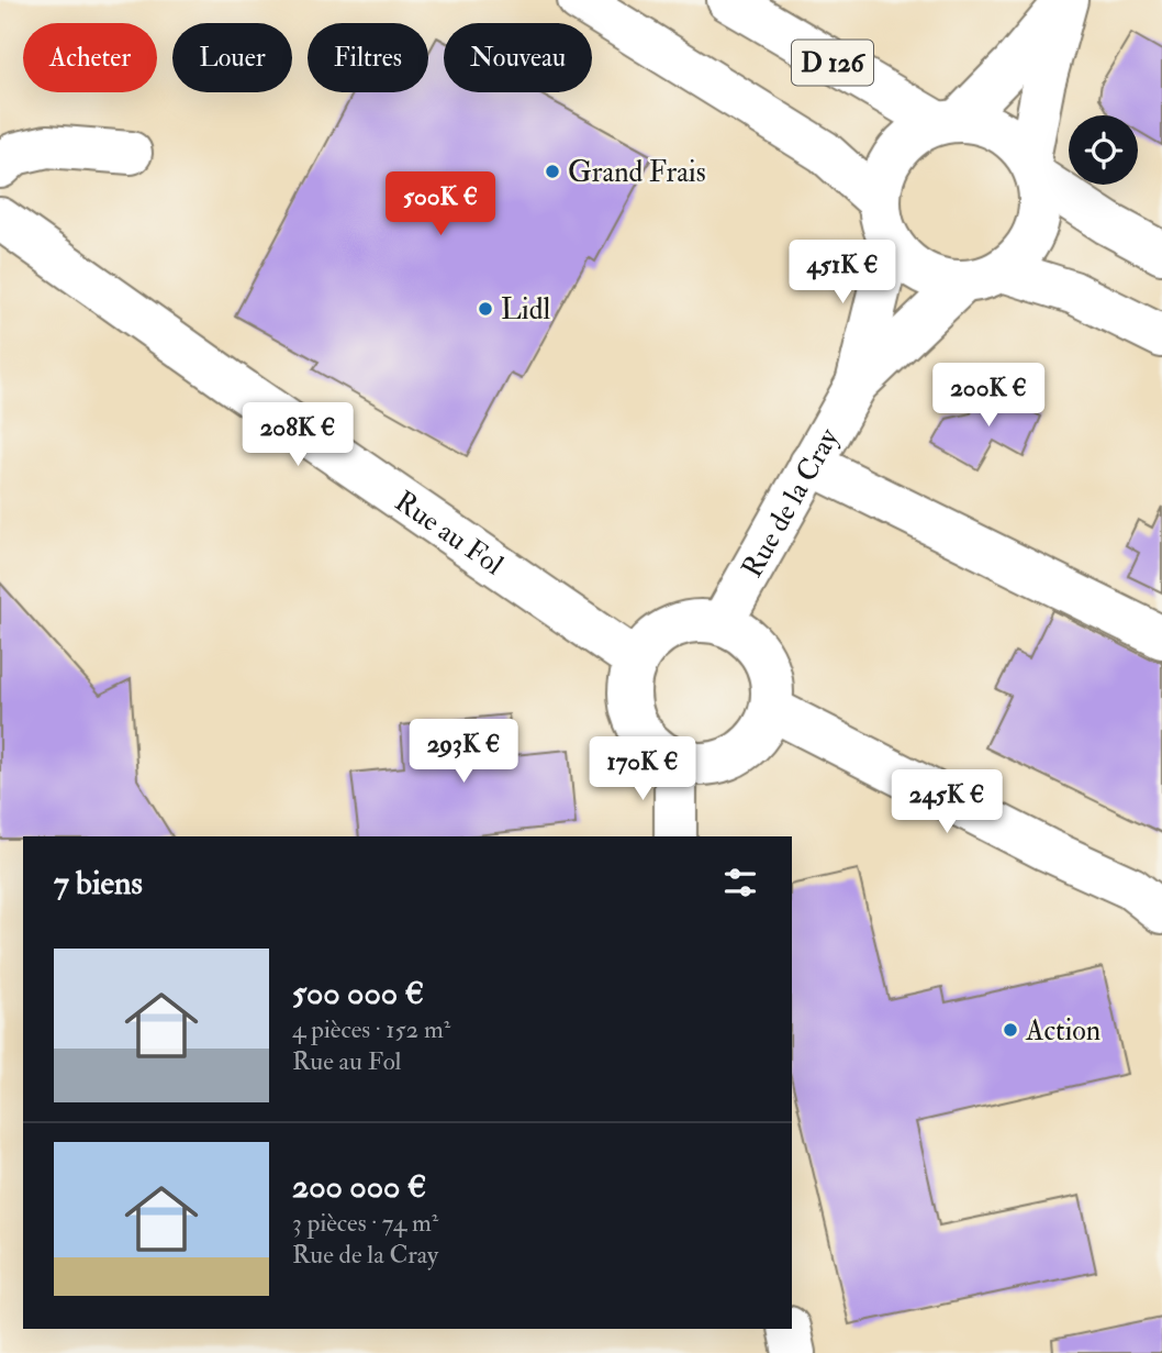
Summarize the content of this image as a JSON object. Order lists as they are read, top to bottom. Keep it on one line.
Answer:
{"streets":{"street":["D 126","Rue de la Cray","Rue au Fol"]},"crossings":[["D 126","Rue de la Cray"],["Rue de la Cray","Rue au Fol"]],"places":["Grand Frais","Lidl","Action"],"page":{"chip":["Acheter","Louer","Filtres","Nouveau"],"price":["500K €","451K €","200K €","208K €","293K €","170K €","245K €"],"heading":"7 biens","list":[{"name":"500 000 €","note":"4 pièces · 152 m² · Rue au Fol"},{"name":"200 000 €","note":"3 pièces · 74 m² · Rue de la Cray"}]}}
